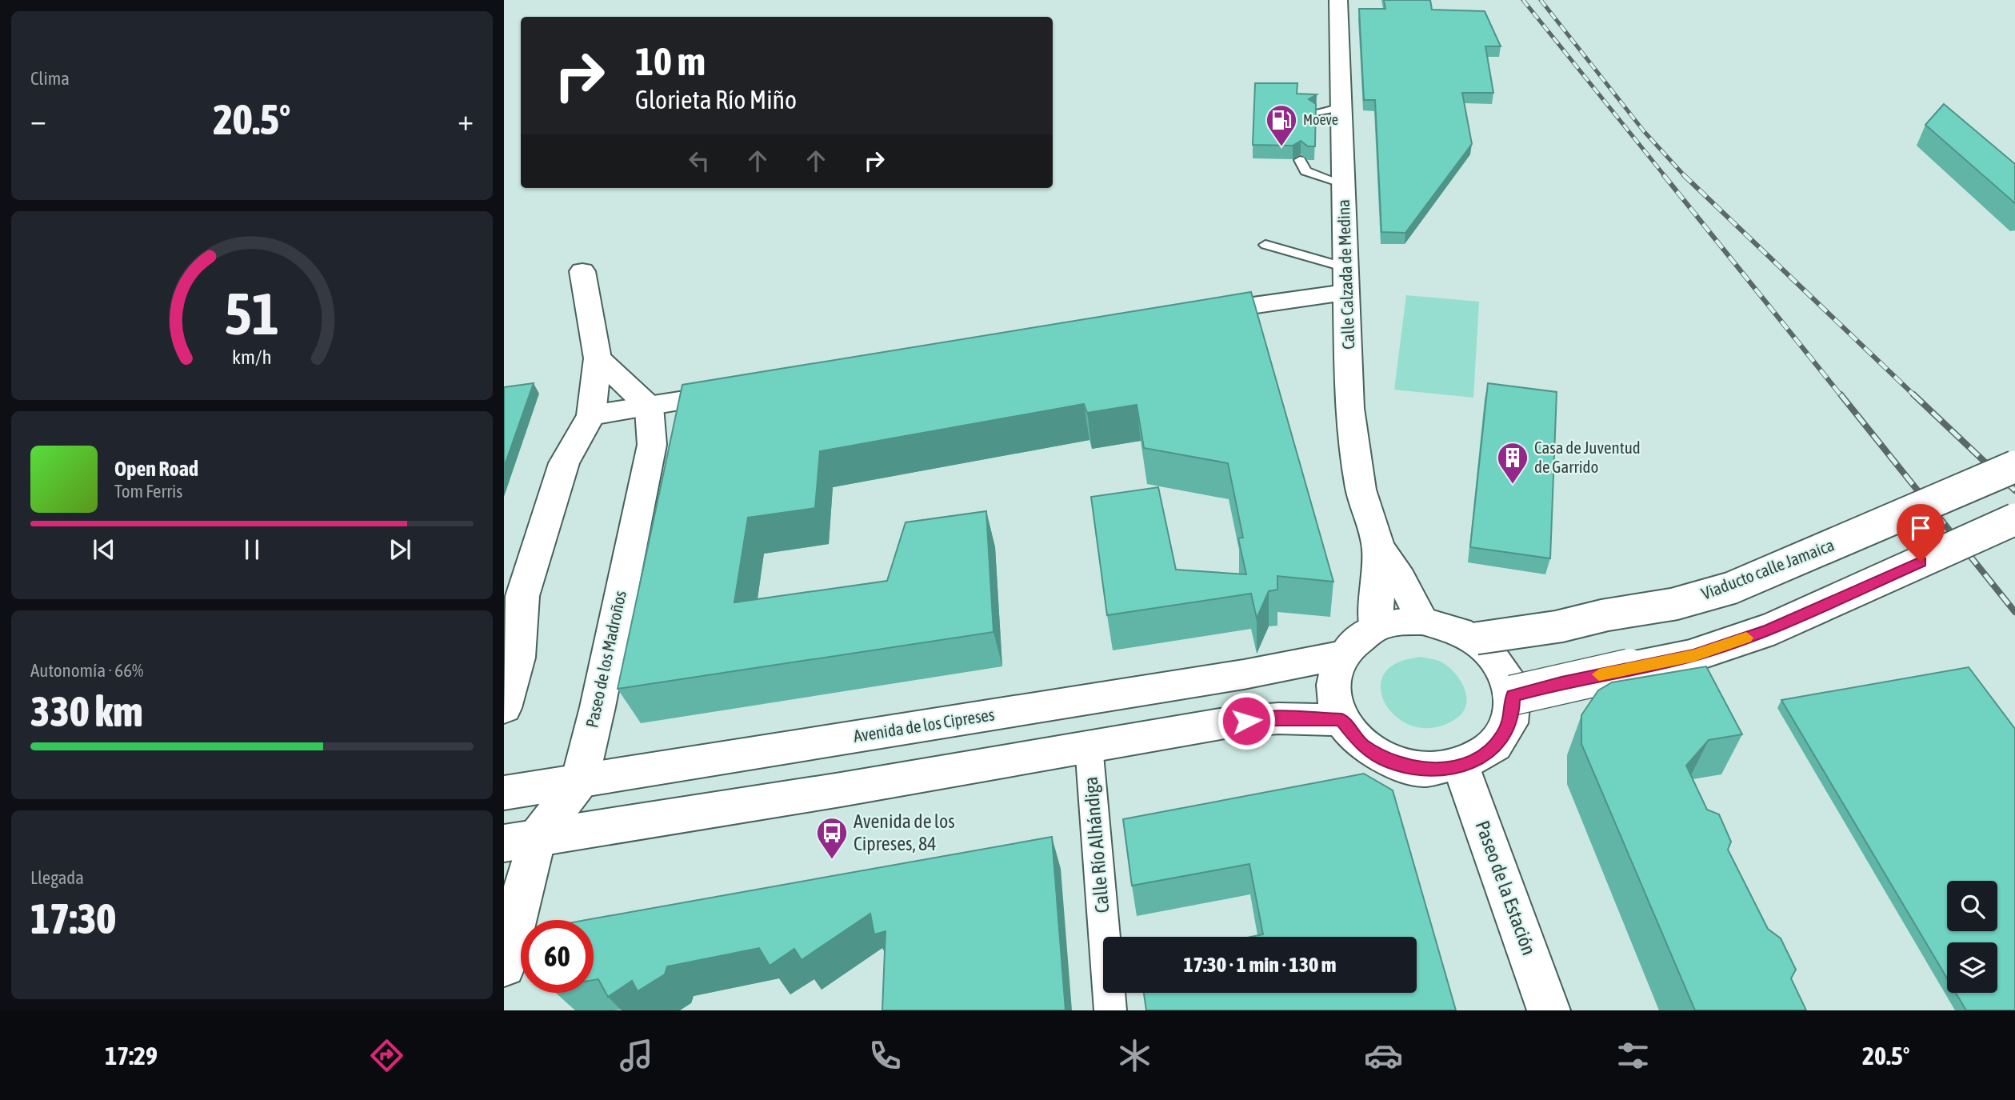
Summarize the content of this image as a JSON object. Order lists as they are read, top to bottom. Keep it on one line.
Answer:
{"streets":{"main road":["Calle Calzada de Medina","Viaducto calle Jamaica","Paseo de los Madroños","Avenida de los Cipreses","Paseo de la Estación"],"street":["Calle Río Alhándiga"]},"crossings":[["Calle Calzada de Medina","Viaducto calle Jamaica"],["Calle Calzada de Medina","Avenida de los Cipreses"],["Calle Calzada de Medina","Paseo de la Estación"],["Viaducto calle Jamaica","Avenida de los Cipreses"],["Viaducto calle Jamaica","Paseo de la Estación"],["Paseo de los Madroños","Avenida de los Cipreses"],["Avenida de los Cipreses","Paseo de la Estación"]],"places":{"fuel station":["Moeve"],"building":["Casa de Juventud de Garrido"],"bus stop":["Avenida de los Cipreses, 84"]},"page":{"tile":["Clima",["Autonomía · 66%","330 km"],["Llegada","17:30"]],"turn":["10 m","Glorieta Río Miño"],"heat":["−","20.5°","+"],"song":["Open Road","Tom Ferris"],"limit":"60","trip":"17:30 · 1 min · 130 m","tabs":["17:29","20.5°"],"gauge":["51","km/h"]}}
